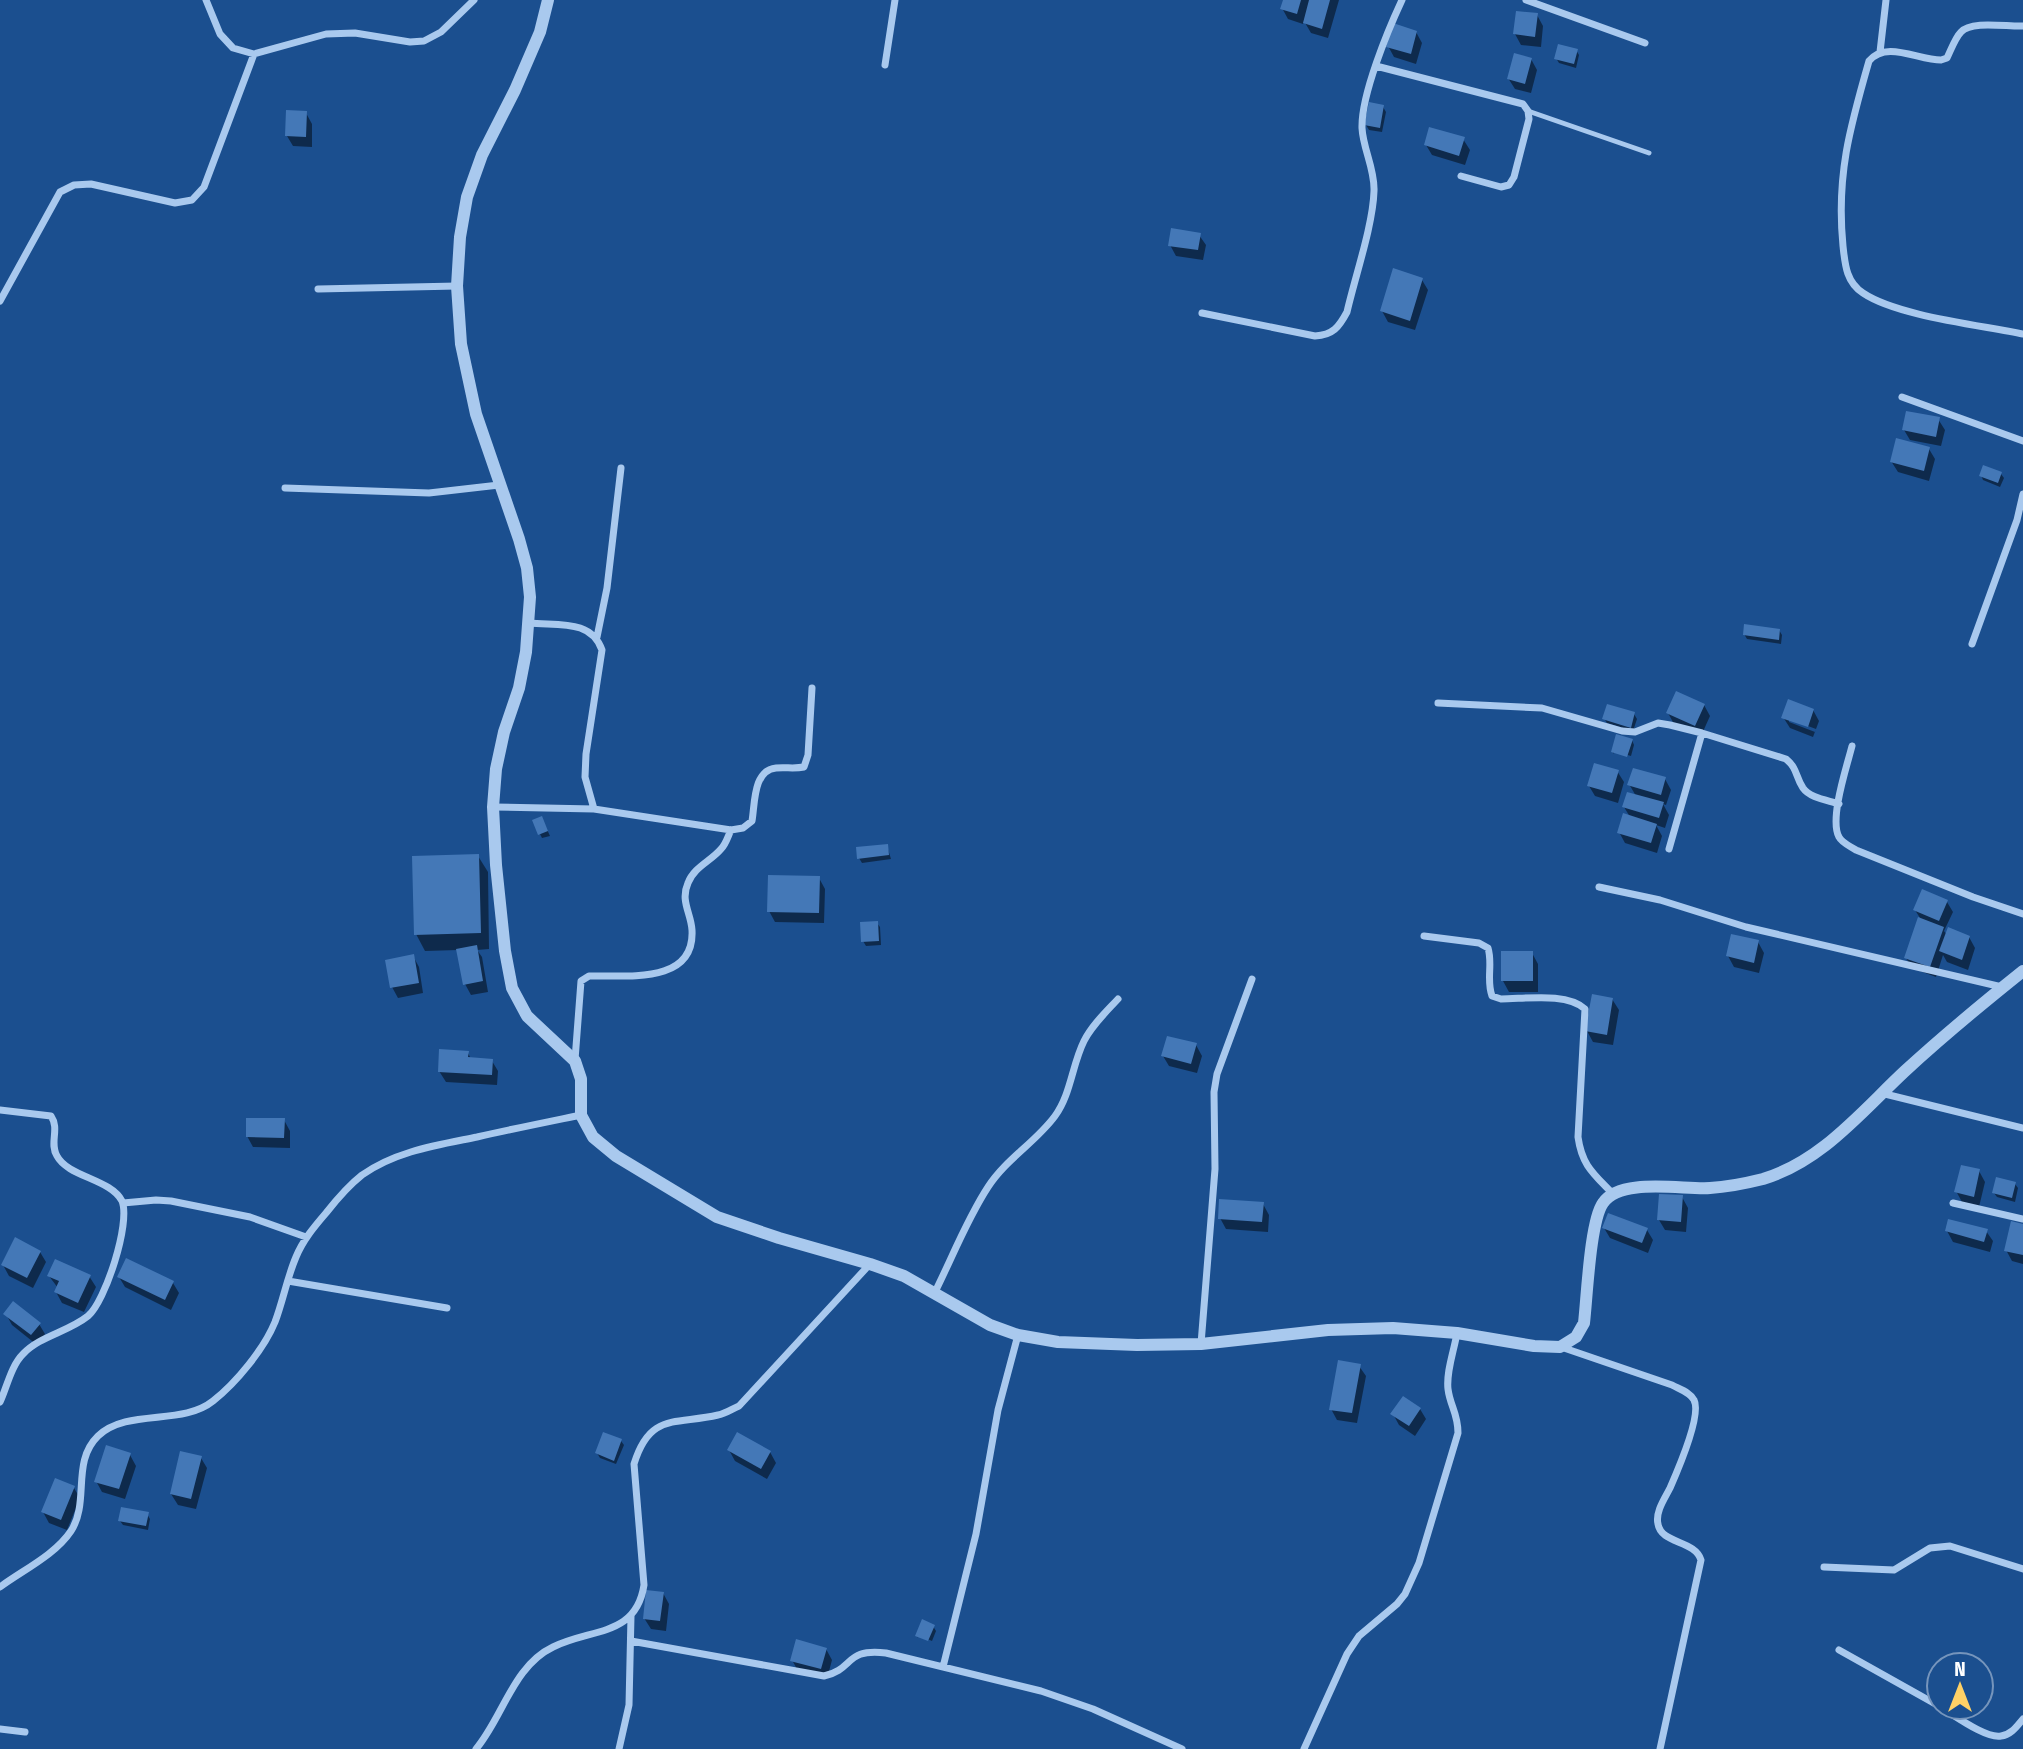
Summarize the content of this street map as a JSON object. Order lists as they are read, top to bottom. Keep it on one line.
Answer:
{"north":"top"}
